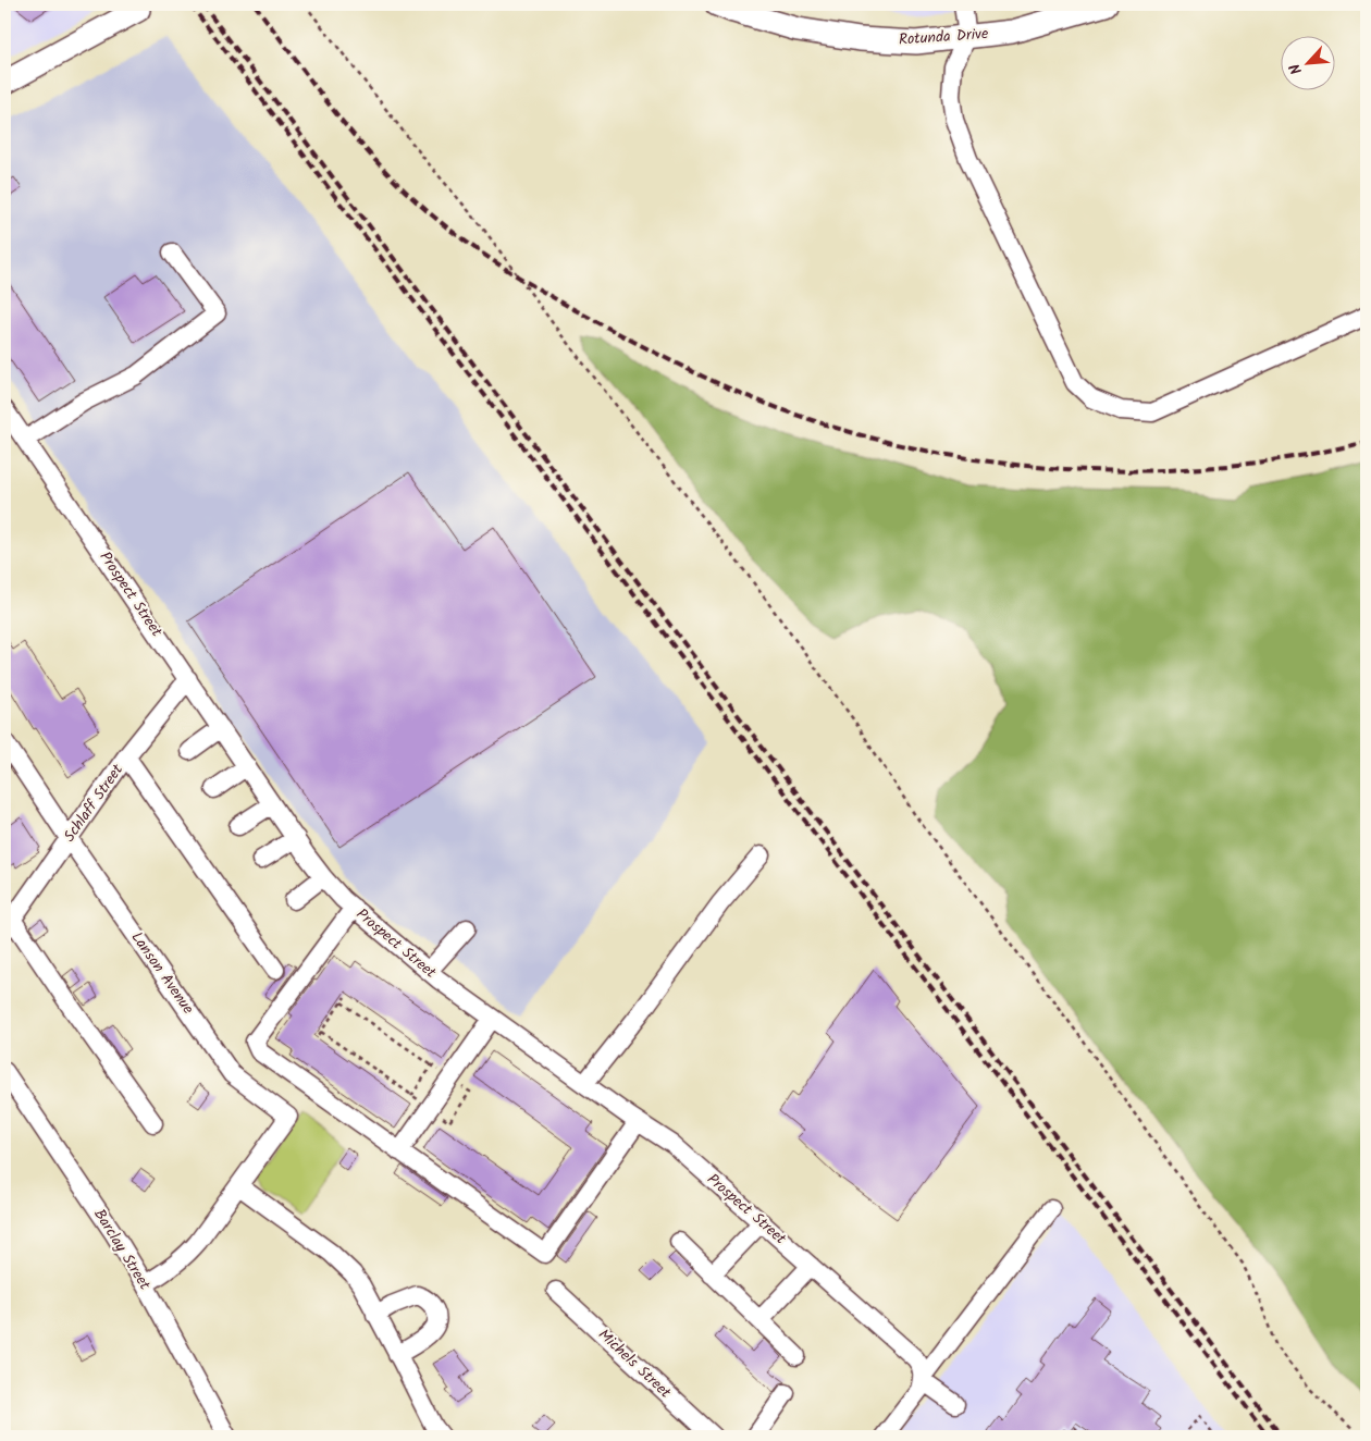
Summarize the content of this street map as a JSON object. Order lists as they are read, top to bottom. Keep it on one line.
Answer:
{"streets":{"main road":["Rotunda Drive"],"street":["Prospect Street","Schlaff Street","Lanson Avenue","Barclay Street","Michels Street"]},"crossings":[["Prospect Street","Schlaff Street"],["Schlaff Street","Lanson Avenue"],["Lanson Avenue","Barclay Street"]],"north":"bottom left"}
